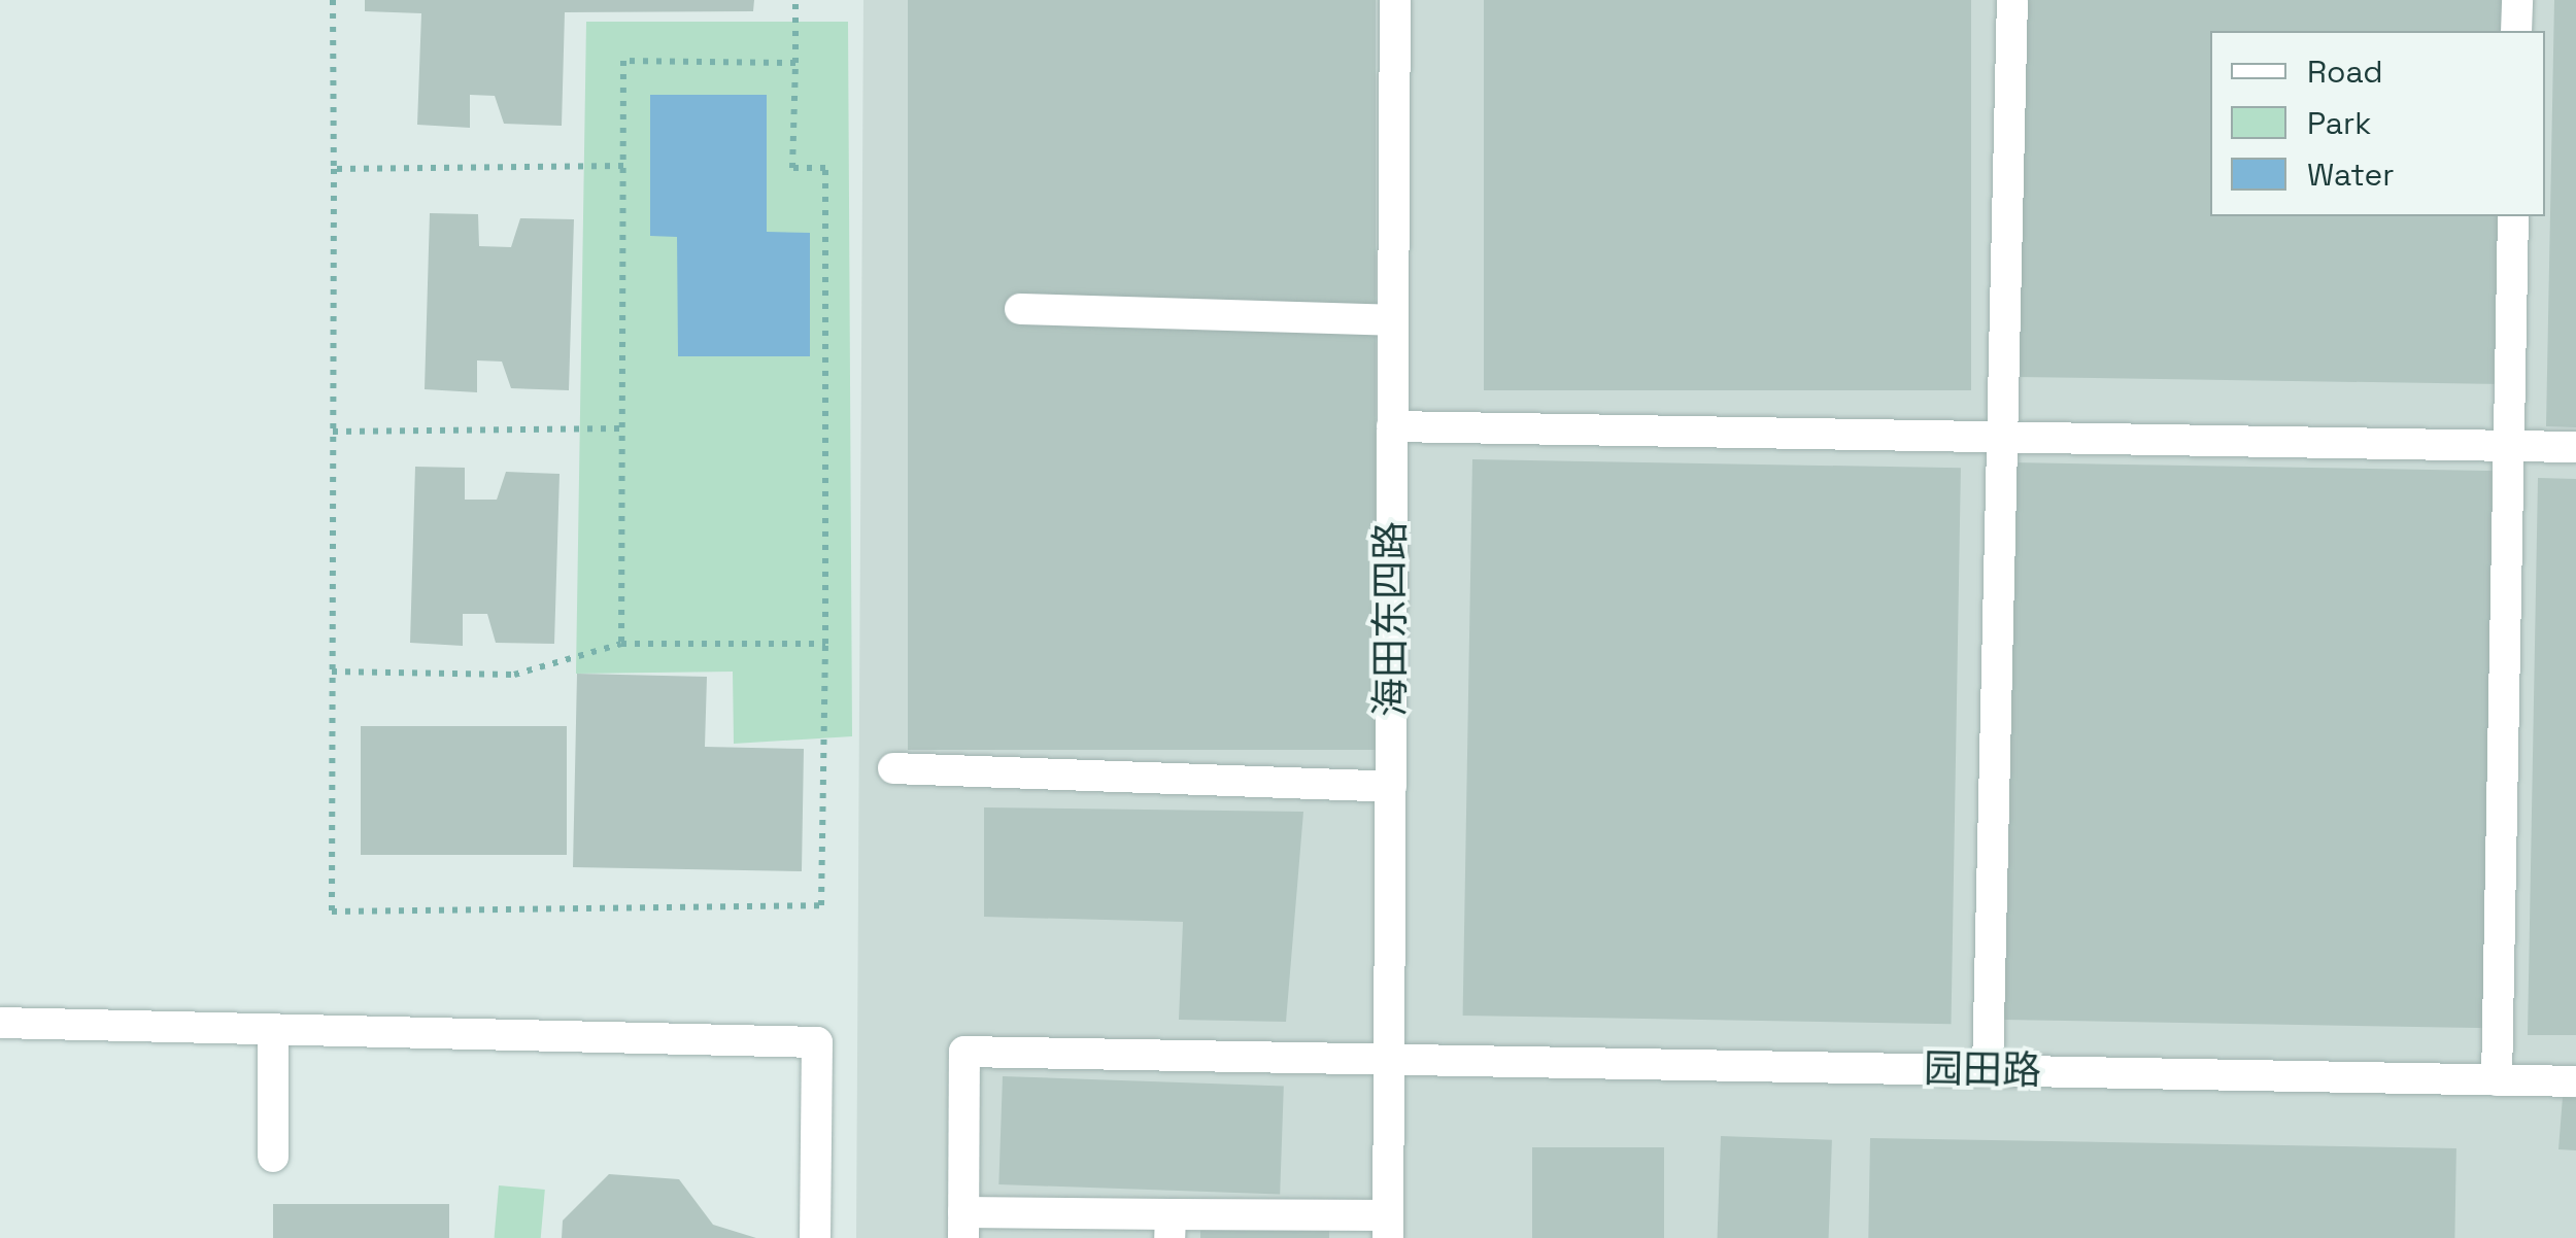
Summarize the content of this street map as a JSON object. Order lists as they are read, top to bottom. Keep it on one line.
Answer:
{"streets":{"lane":["海田东四路","园田路"]},"crossings":[["海田东四路","园田路"]],"legend":["Road","Park","Water"]}
